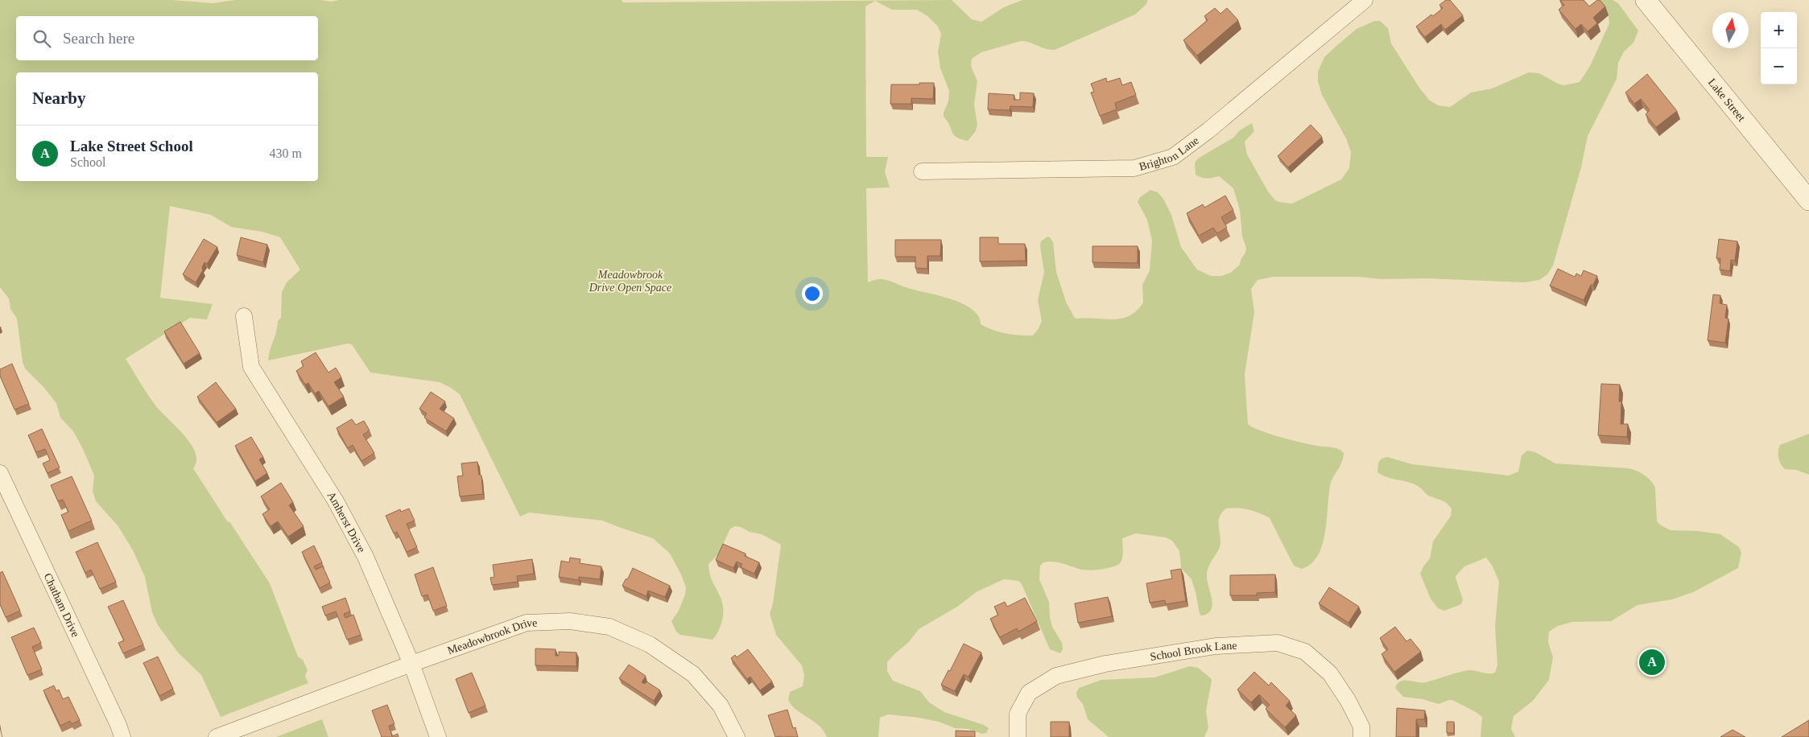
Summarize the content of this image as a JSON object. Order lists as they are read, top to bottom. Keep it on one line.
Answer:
{"streets":{"street":["Lake Street","Brighton Lane","Amherst Drive","Chatham Drive","Meadowbrook Drive","School Brook Lane"]},"crossings":[["Amherst Drive","Meadowbrook Drive"]],"parks":["Meadowbrook Drive Open Space"],"north":"top","page":{"map_buttons":["+","−"],"search":"Search here","heading":"Nearby","list":[{"mark":"A","name":"Lake Street School","note":"School","value":"430 m"}],"pins":"A"}}
